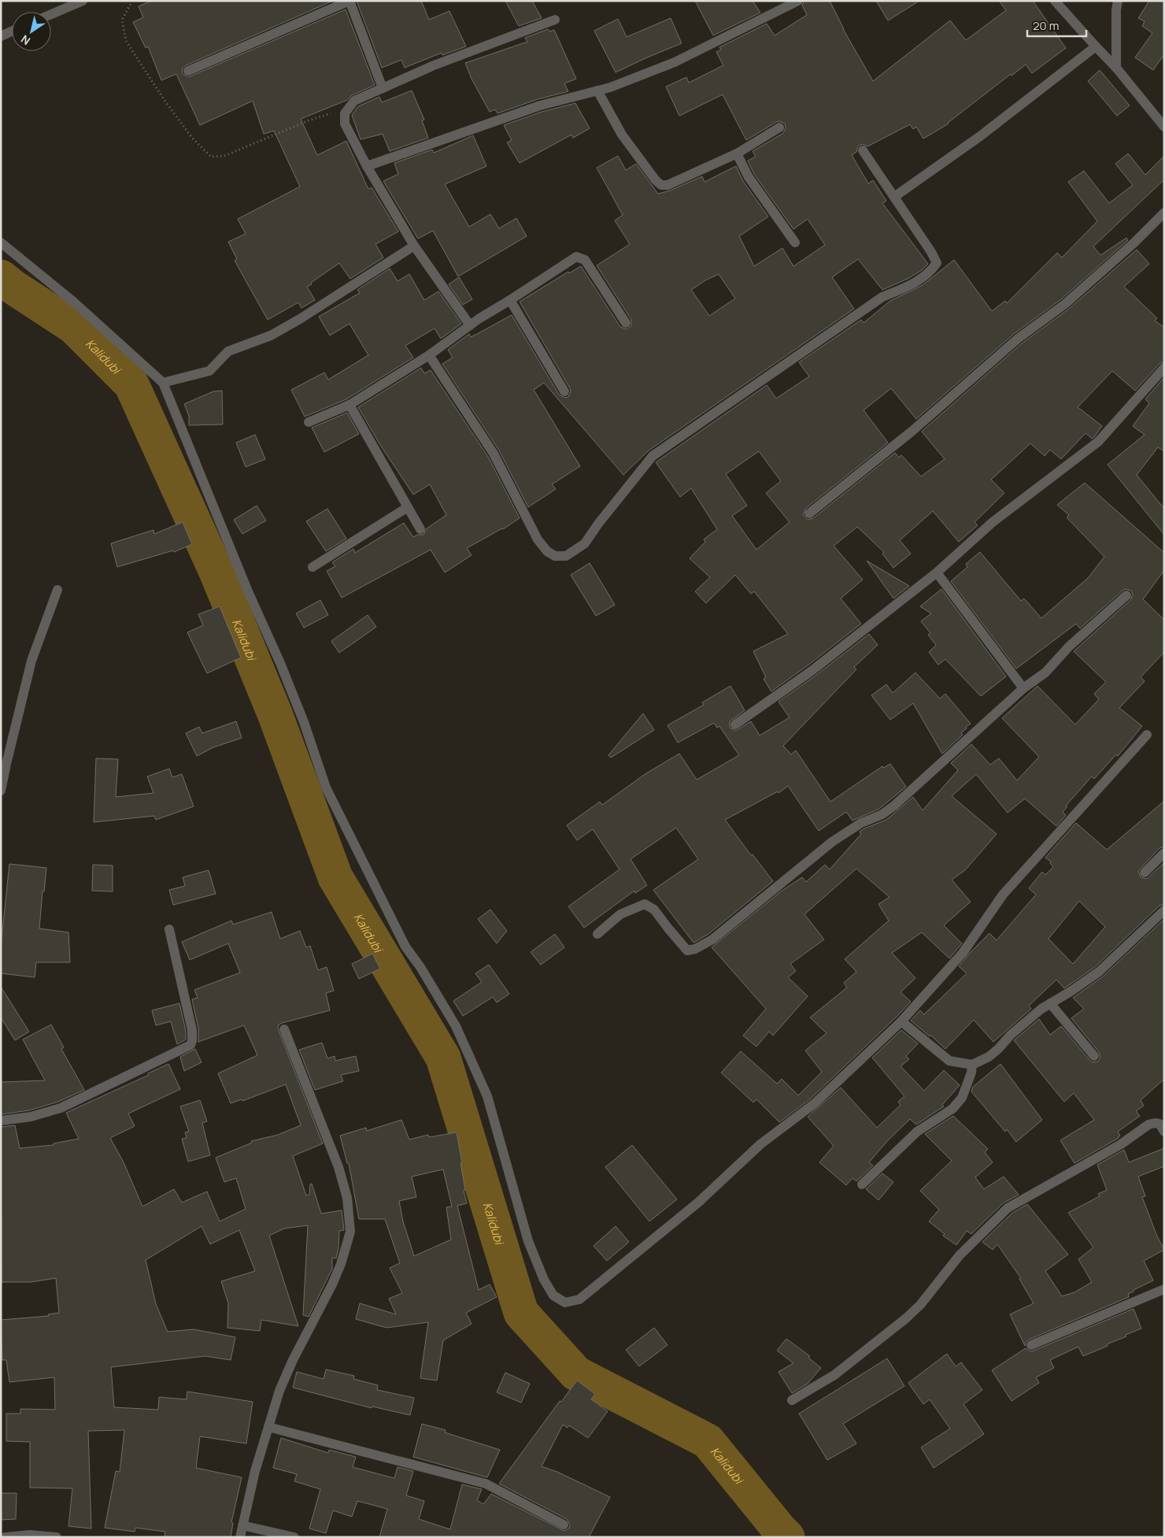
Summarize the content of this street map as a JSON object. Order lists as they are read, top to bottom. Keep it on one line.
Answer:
{"water":["Kalidubi"],"scale_bar":"20 m","north":"bottom left"}
